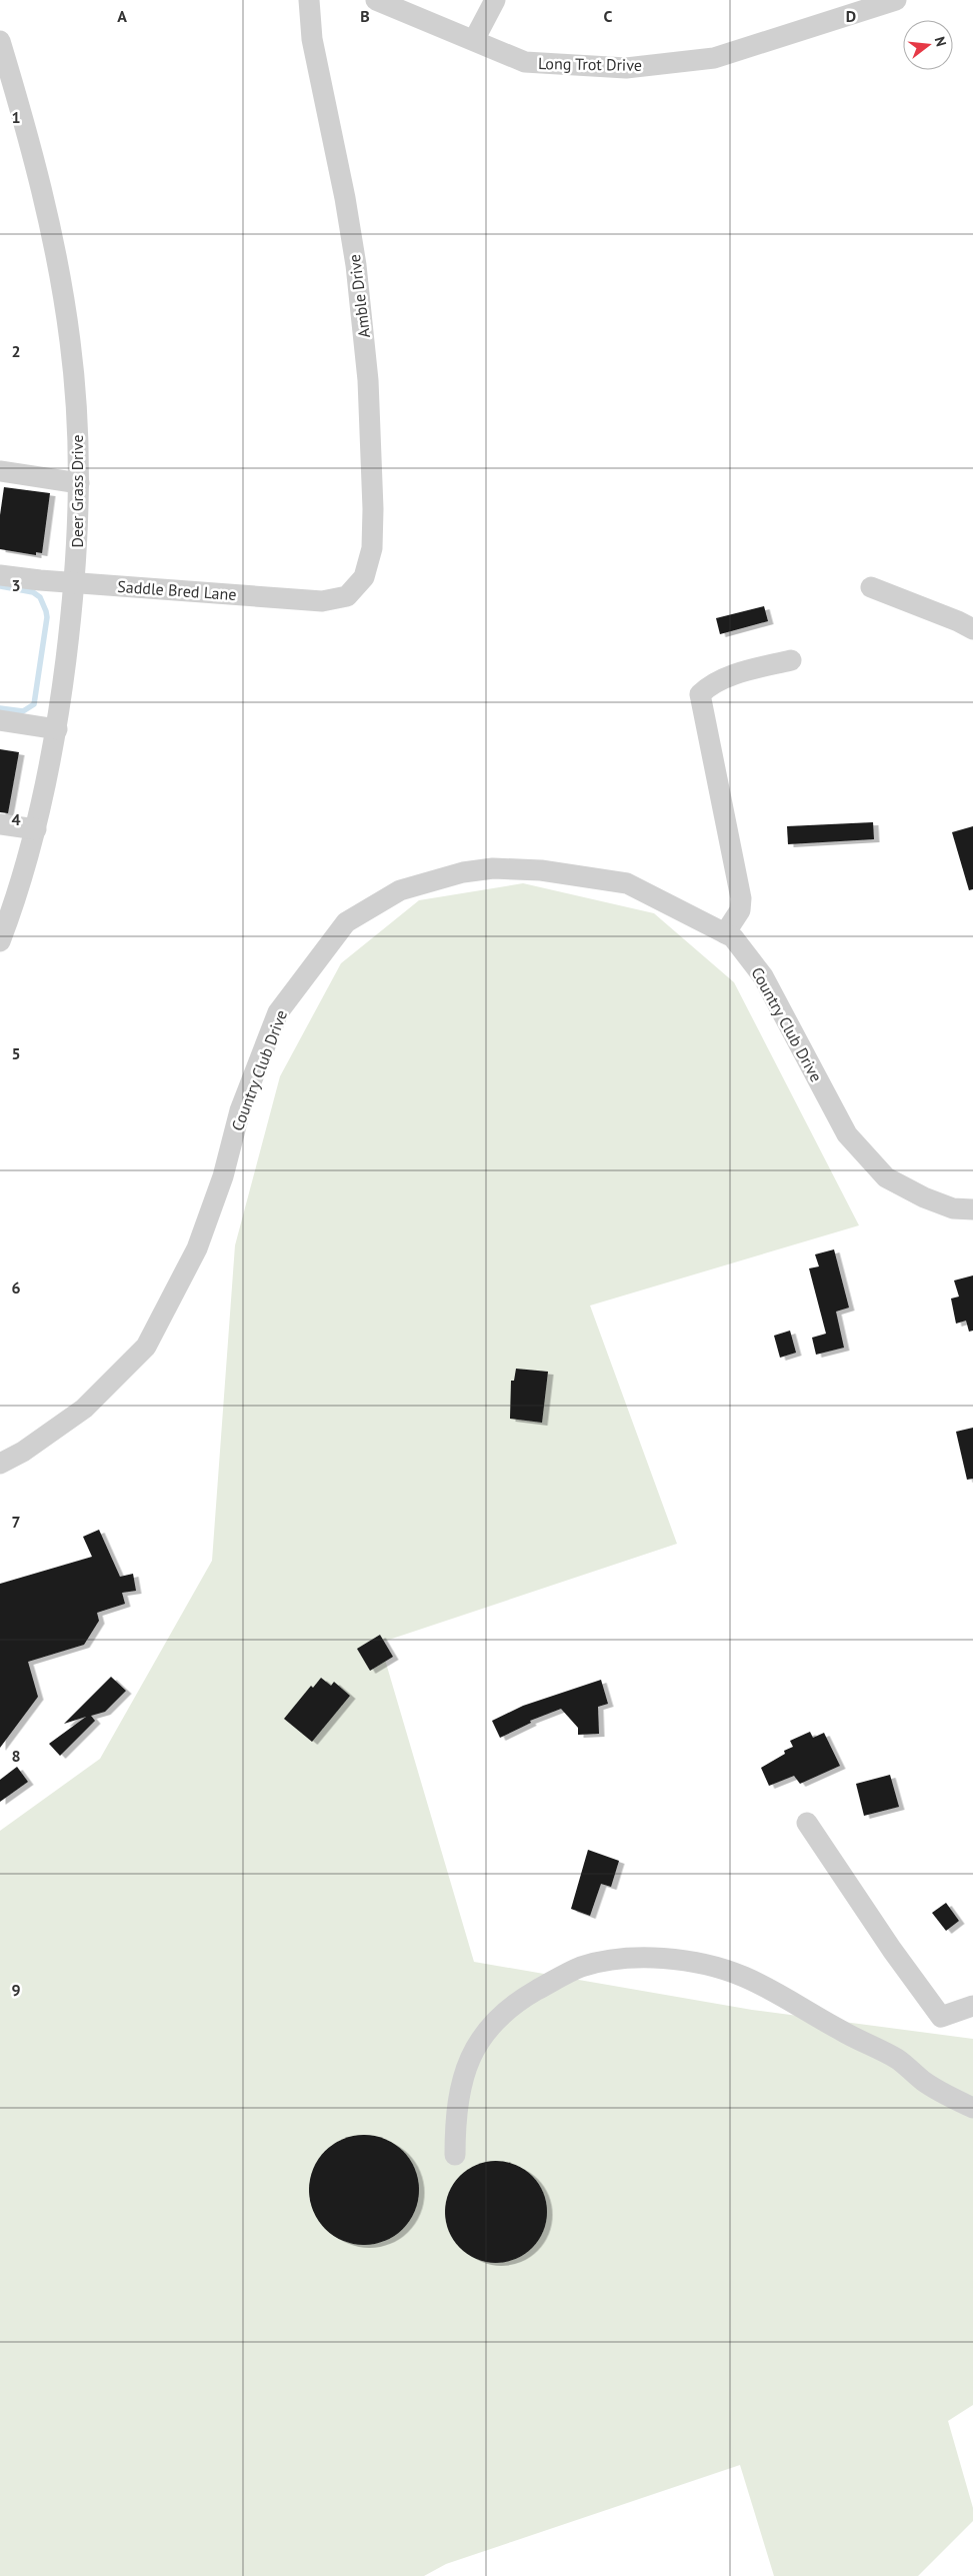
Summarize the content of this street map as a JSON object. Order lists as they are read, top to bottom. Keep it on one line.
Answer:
{"streets":{"street":["Long Trot Drive","Amble Drive","Deer Grass Drive","Saddle Bred Lane","Country Club Drive"]},"crossings":[["Amble Drive","Saddle Bred Lane"],["Deer Grass Drive","Saddle Bred Lane"]],"north":"right","grid":{"columns":["A","B","C","D"],"rows":["1","2","3","4","5","6","7","8","9"]}}
